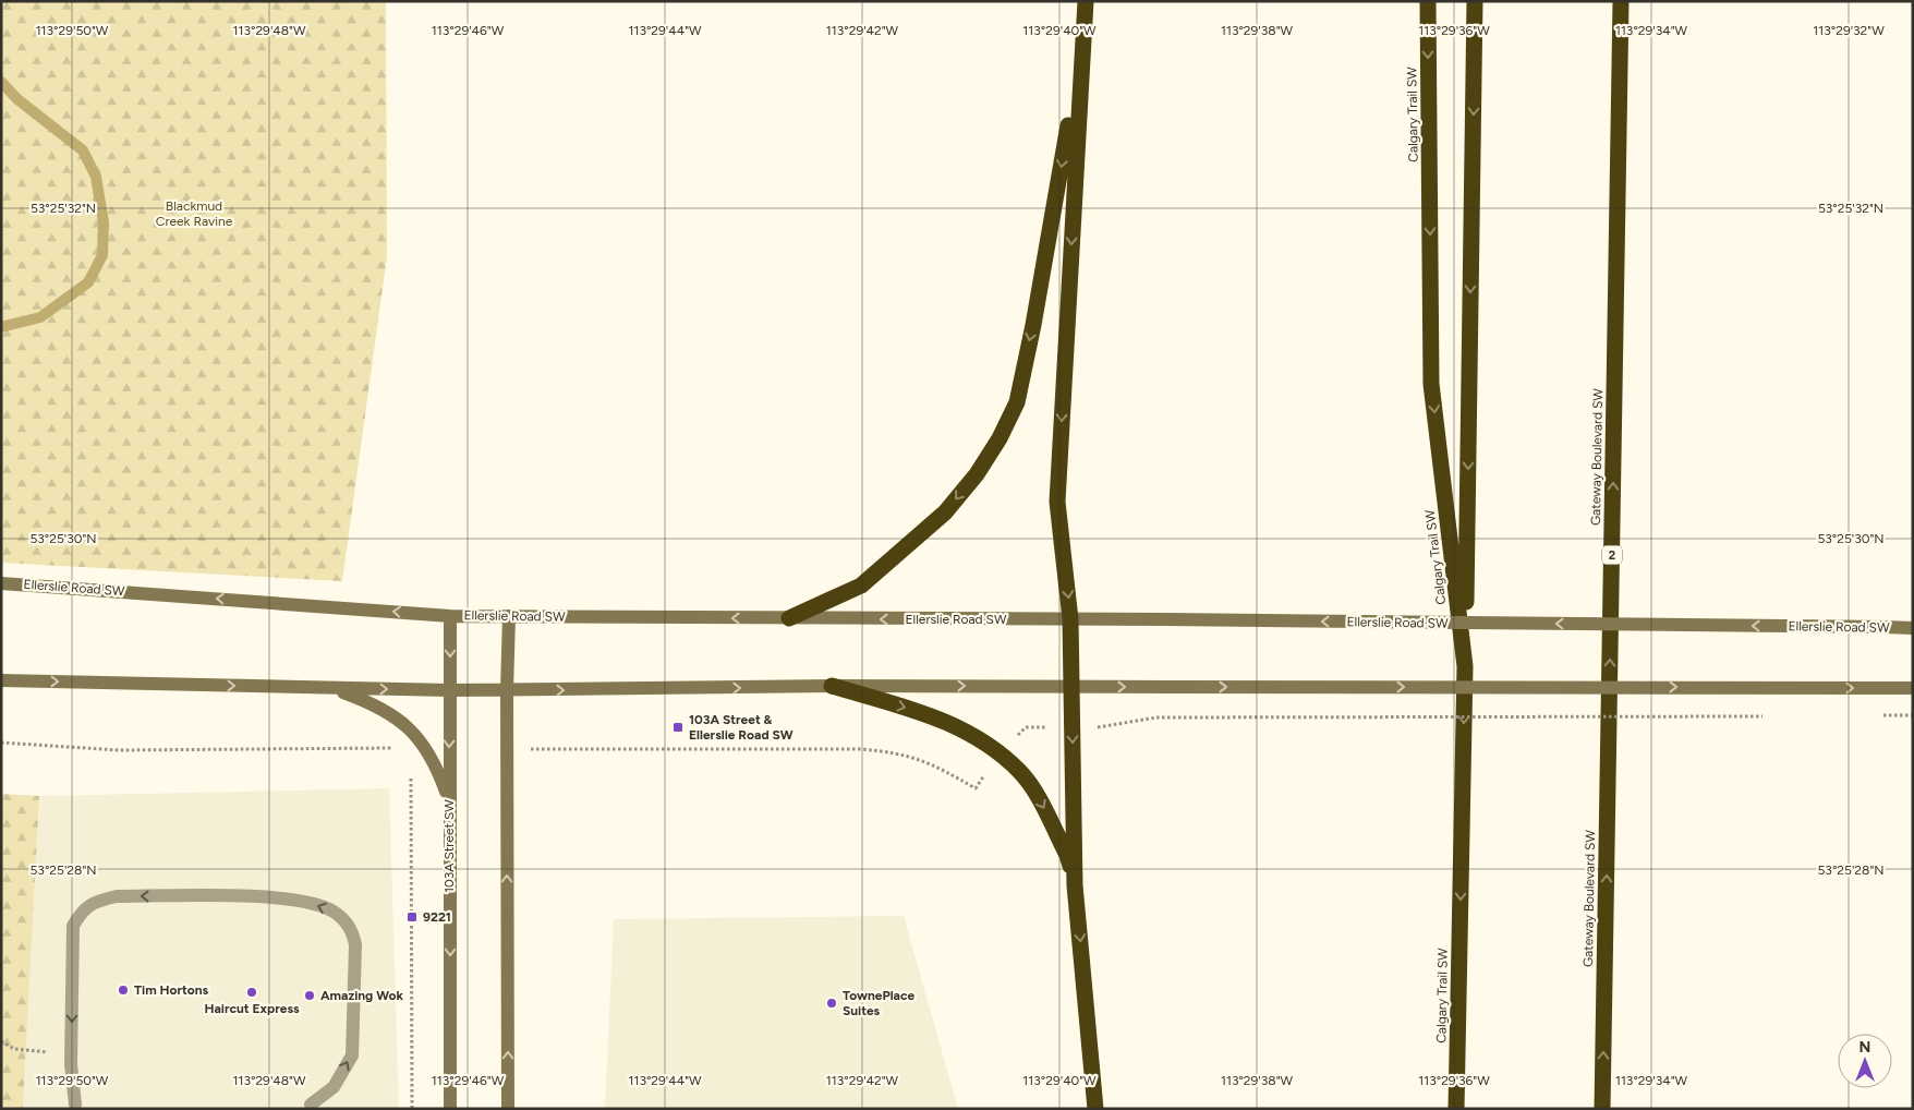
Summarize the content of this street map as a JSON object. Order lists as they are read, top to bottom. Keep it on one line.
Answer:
{"streets":{"highway":["Calgary Trail SW","Gateway Boulevard SW","2"],"main road":["Ellerslie Road SW","103A Street SW"]},"crossings":[["Ellerslie Road SW","103A Street SW"]],"parks":["Blackmud Creek Ravine"],"places":{"transit":["103A Street & Ellerslie Road SW","9221"],"other":["Tim Hortons","Haircut Express","Amazing Wok","TownePlace Suites"]},"north":"top","coordinates":["113°29'50\"W","113°29'48\"W","113°29'46\"W","113°29'44\"W","113°29'42\"W","113°29'40\"W","113°29'38\"W","113°29'36\"W","113°29'34\"W","113°29'32\"W","53°25'32\"N","53°25'30\"N","53°25'28\"N"]}
